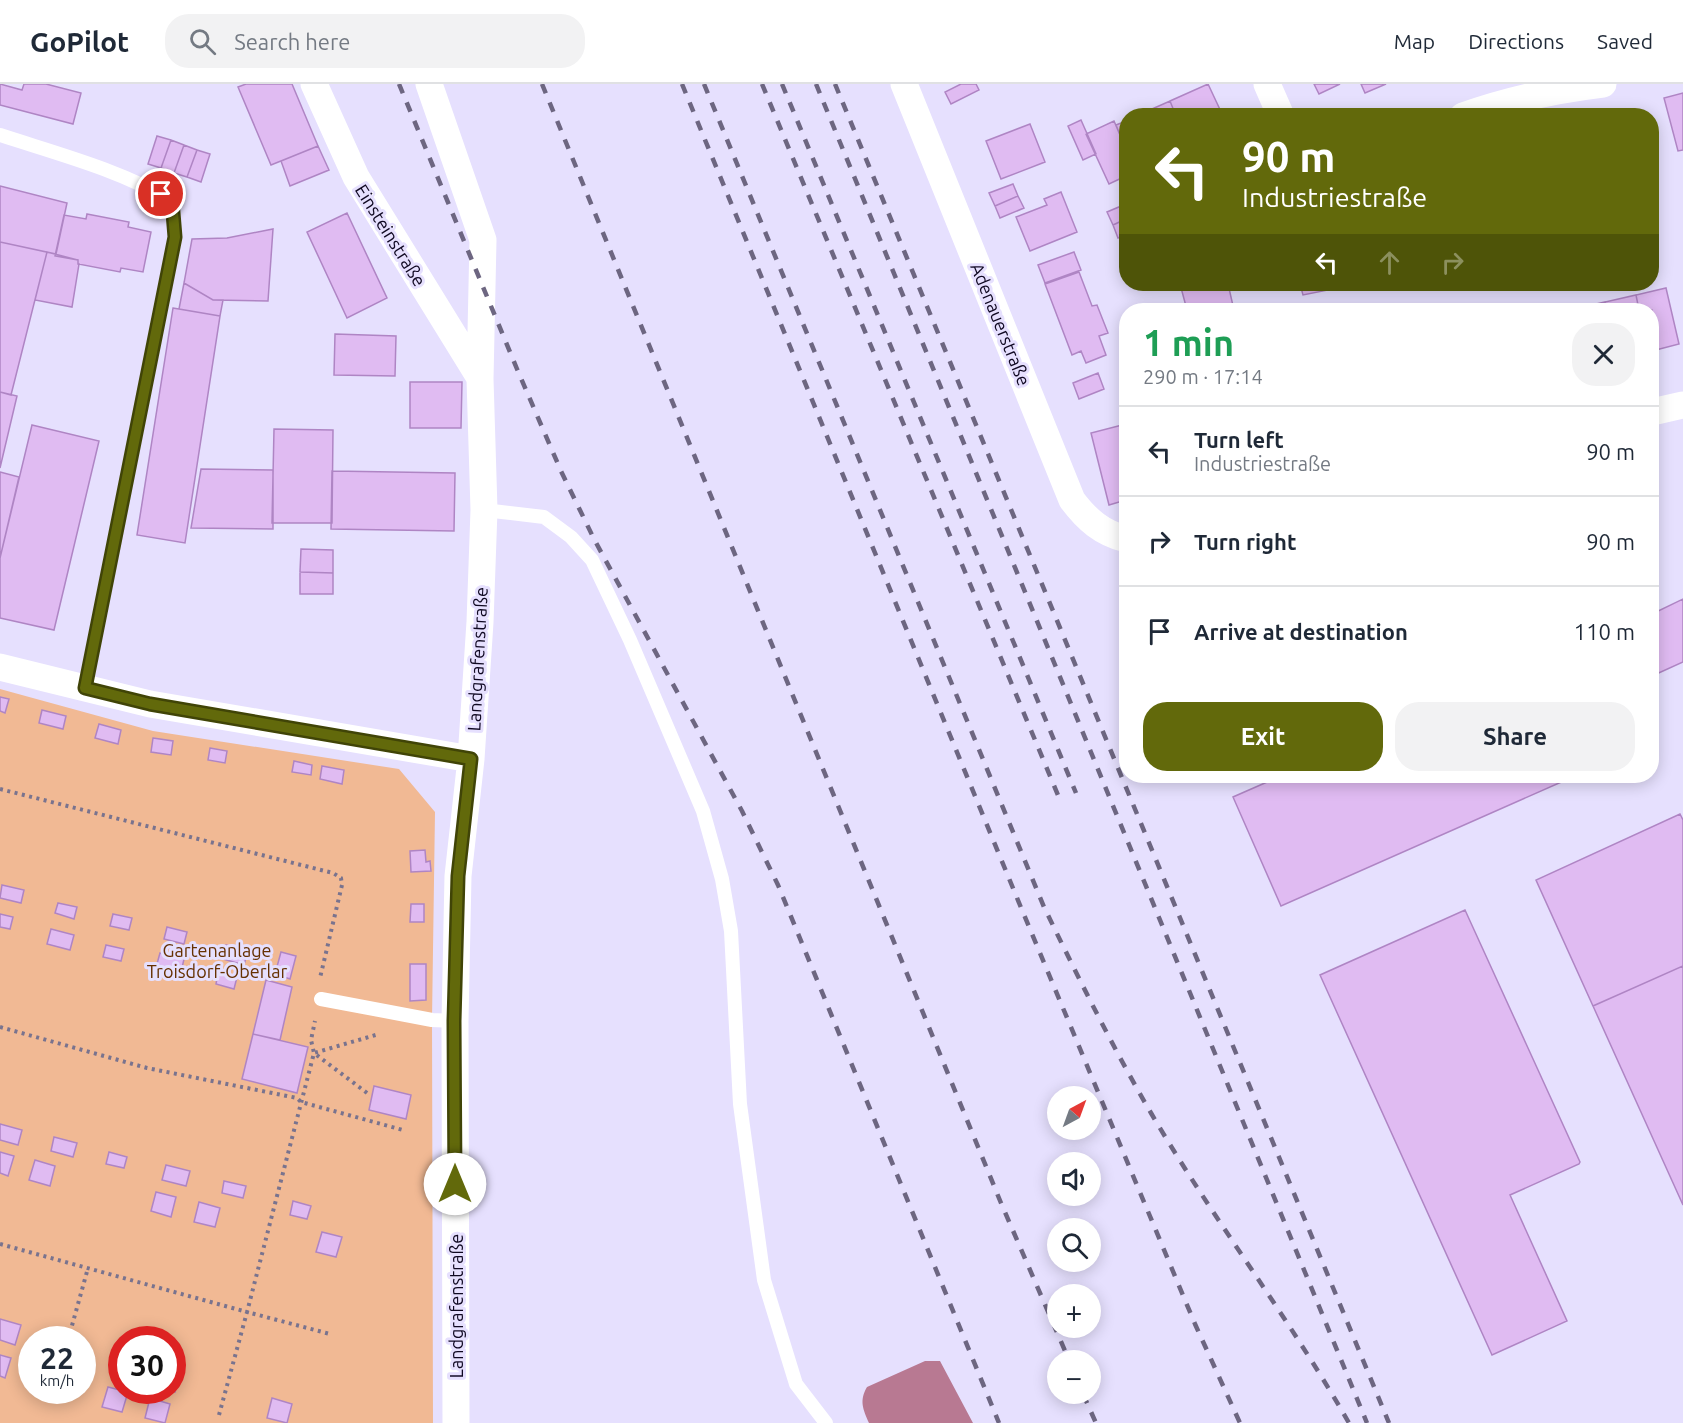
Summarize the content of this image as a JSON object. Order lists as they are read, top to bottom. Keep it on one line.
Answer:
{"streets":{"street":["Einsteinstraße","Adenauerstraße","Landgrafenstraße"]},"crossings":[["Einsteinstraße","Landgrafenstraße"]],"parks":["Gartenanlage Troisdorf-Oberlar"],"north":"top right","page":{"header":"GoPilot","search":"Search here","nav":["Map","Directions","Saved"],"turn":["90 m","Industriestraße"],"heading":["1 min","290 m · 17:14"],"list":[{"name":"Turn left","note":"Industriestraße","value":"90 m"},{"name":"Turn right","value":"90 m"},{"name":"Arrive at destination","value":"110 m"}],"buttons":["Exit","Share"],"map_buttons":["+","−"],"speed":"22 km/h","limit":"30"}}
